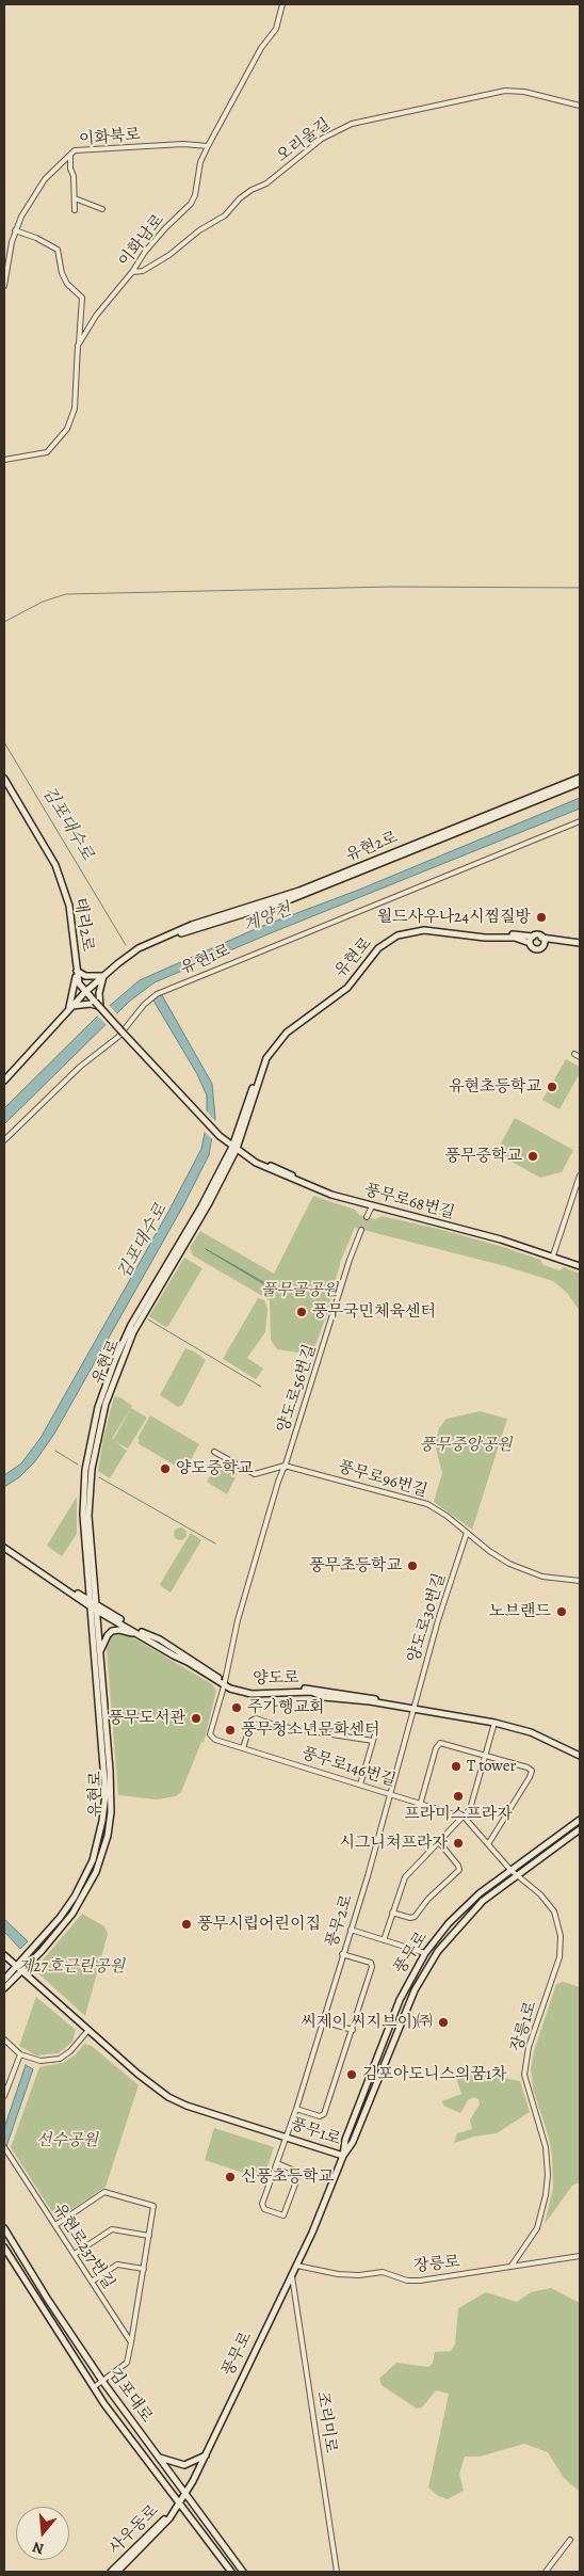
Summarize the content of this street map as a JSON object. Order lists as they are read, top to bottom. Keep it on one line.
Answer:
{"streets":{"street":["이화북로","오리울길","이화남로","유현2로","태리2로","유현로","유현1로","풍무로68번길","양도로56번길","풍무로96번길","양도로30번길","양도로","풍무로146번길","풍무2로","풍무로","장릉1로","풍무1로","유현로237번길","장릉로","김포대로","조리미로","사우동로"]},"crossings":[["이화북로","이화남로"],["오리울길","이화남로"],["유현2로","태리2로"],["유현2로","풍무로68번길"],["태리2로","풍무로68번길"],["유현로","풍무로68번길"],["유현로","양도로"],["유현로","풍무1로"],["양도로56번길","풍무로96번길"],["양도로56번길","양도로"],["양도로56번길","풍무로146번길"],["풍무로96번길","양도로30번길"],["양도로30번길","양도로"],["양도로30번길","풍무2로"],["양도로","풍무로146번길"],["양도로","풍무2로"],["풍무로146번길","풍무2로"],["풍무로146번길","풍무로"],["풍무로146번길","장릉1로"],["풍무2로","풍무1로"],["풍무로","장릉1로"],["풍무로","풍무1로"],["풍무로","장릉로"],["풍무로","김포대로"],["풍무로","조리미로"],["풍무로","사우동로"],["장릉1로","장릉로"],["김포대로","사우동로"]],"water":["김포대수로","계양천"],"parks":["풀무골공원","풍무중앙공원","제27호근린공원","선수공원"],"places":["월드사우나24시찜질방","유현초등학교","풍무중학교","풍무국민체육센터","양도중학교","풍무초등학교","노브랜드","주가행교회","풍무도서관","풍무청소년문화센터","T tower","프라미스프라자","시그니쳐프라자","풍무시립어린이집","씨제이 씨지브이)㈜","김포아도니스의꿈1차","신풍초등학교"],"north":"bottom"}
